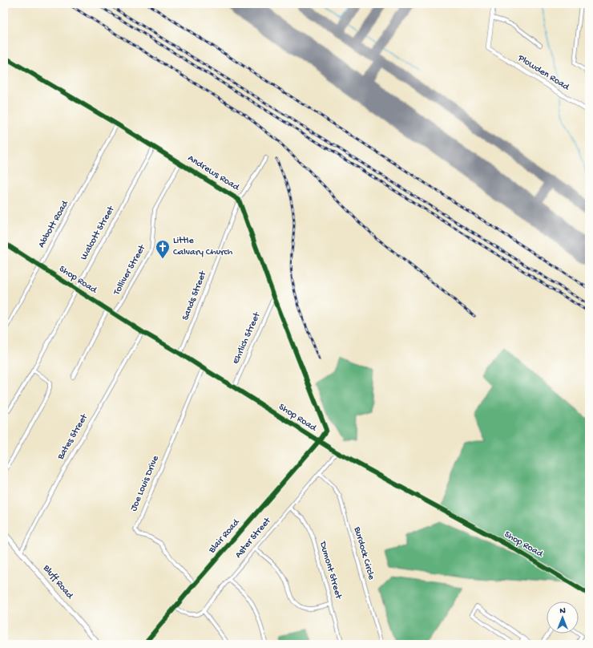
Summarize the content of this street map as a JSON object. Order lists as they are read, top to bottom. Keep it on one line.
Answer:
{"streets":{"main road":["Bluff Road"],"street":["Plowden Road","Andrews Road","Abbott Road","Walcott Street","Tolliver Street","Shop Road","Sands Street","Ehrlich Street","Bates Street","Joe Louis Drive","Blair Road","Aster Street","Burdock Circle","Dumont Street"]},"crossings":[["Andrews Road","Abbott Road"],["Andrews Road","Walcott Street"],["Andrews Road","Tolliver Street"],["Andrews Road","Shop Road"],["Andrews Road","Sands Street"],["Andrews Road","Ehrlich Street"],["Andrews Road","Blair Road"],["Abbott Road","Shop Road"],["Walcott Street","Shop Road"],["Tolliver Street","Shop Road"],["Shop Road","Sands Street"],["Shop Road","Ehrlich Street"],["Shop Road","Bates Street"],["Shop Road","Joe Louis Drive"],["Shop Road","Blair Road"],["Shop Road","Aster Street"],["Bates Street","Bluff Road"],["Joe Louis Drive","Blair Road"],["Aster Street","Burdock Circle"],["Aster Street","Dumont Street"]],"places":{"church":["Little Calvary Church"]},"north":"top"}
